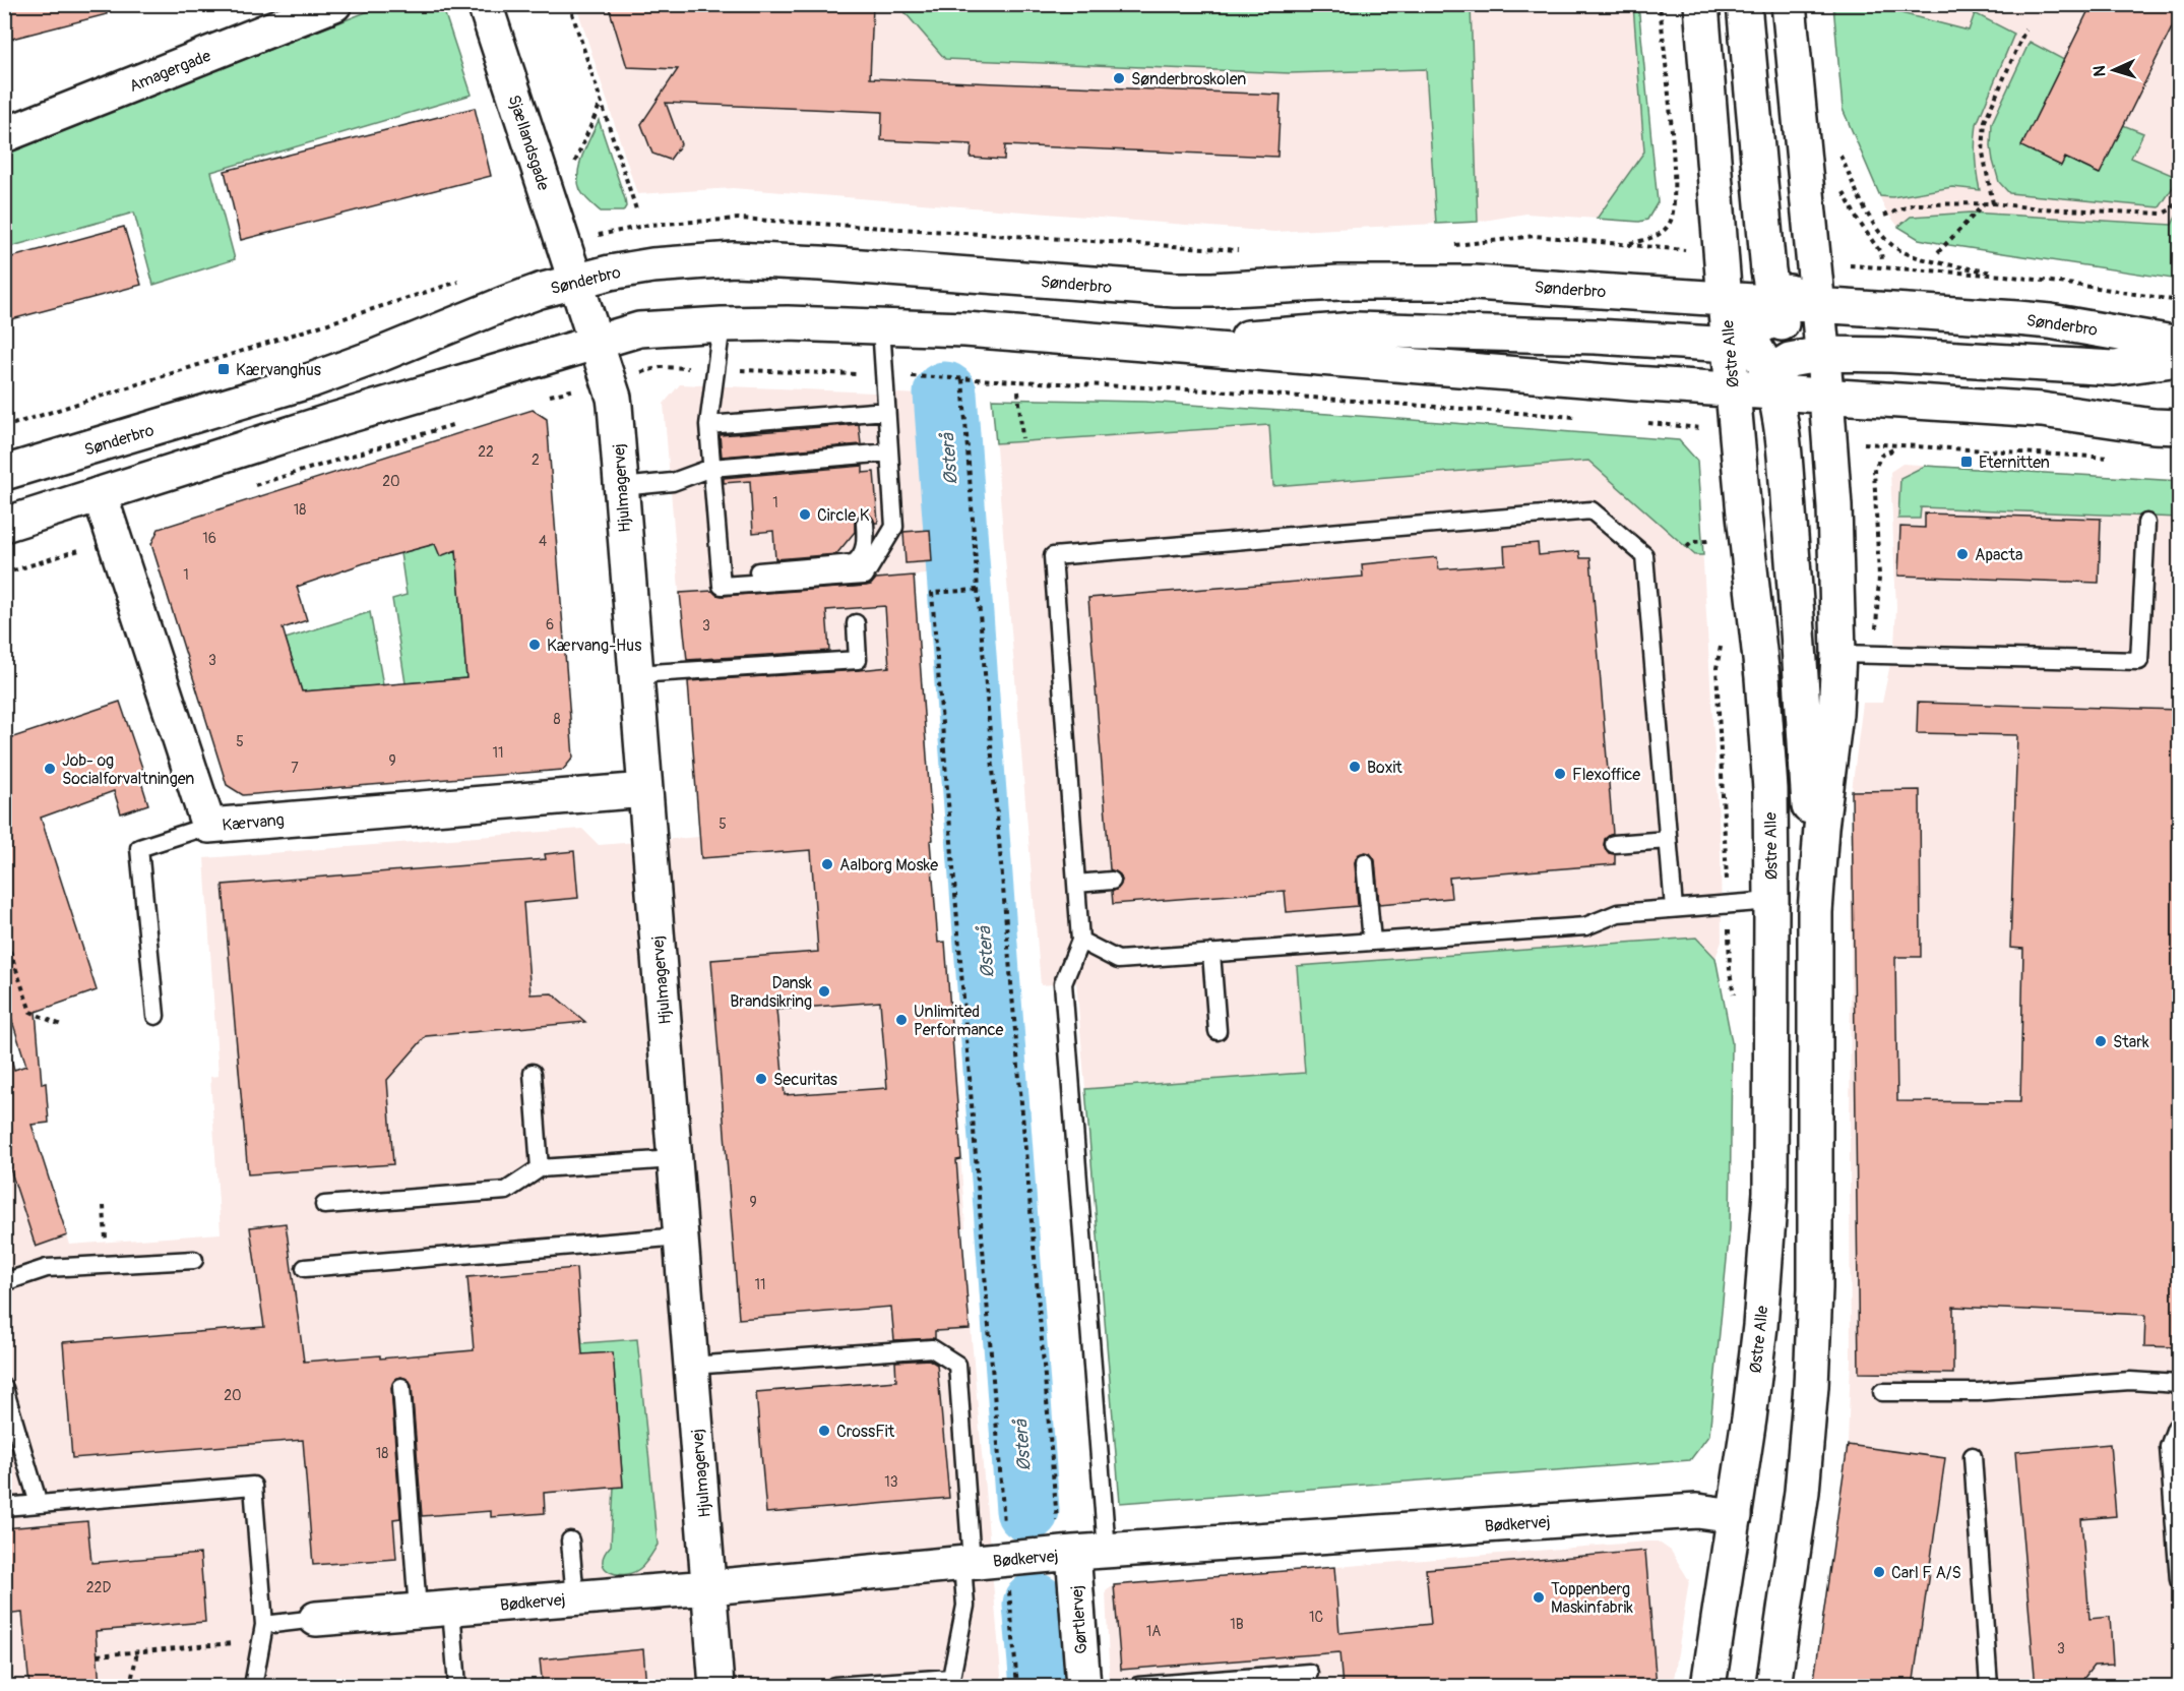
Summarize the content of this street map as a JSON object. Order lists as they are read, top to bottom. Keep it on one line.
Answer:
{"streets":{"street":["Amagergade","Sjællandsgade","Sønderbro","Østre Alle","Hjulmagervej","Kærvang","Bødkervej","Gørtlervej"]},"crossings":[["Sjællandsgade","Sønderbro"],["Sjællandsgade","Hjulmagervej"],["Sønderbro","Østre Alle"],["Sønderbro","Hjulmagervej"],["Østre Alle","Bødkervej"],["Hjulmagervej","Kærvang"],["Hjulmagervej","Bødkervej"],["Bødkervej","Gørtlervej"]],"water":["Østerå"],"places":{"other":["Sønderbroskolen","Circle K","Apacta","Kærvang-Hus","Boxit","Job- og Socialforvaltningen","Flexoffice","Aalborg Moske","Dansk Brandsikring","Unlimited Performance","Stark","Securitas","CrossFit","Carl F A/S","Toppenberg Maskinfabrik"],"transit":["Kærvanghus","Eternitten"]},"house_numbers":["22","2","20","1","18","16","4","1","6","3","3","8","5","11","9","7","5","9","11","20","18","13","22D","1C","1B","1A","3"],"north":"left"}
